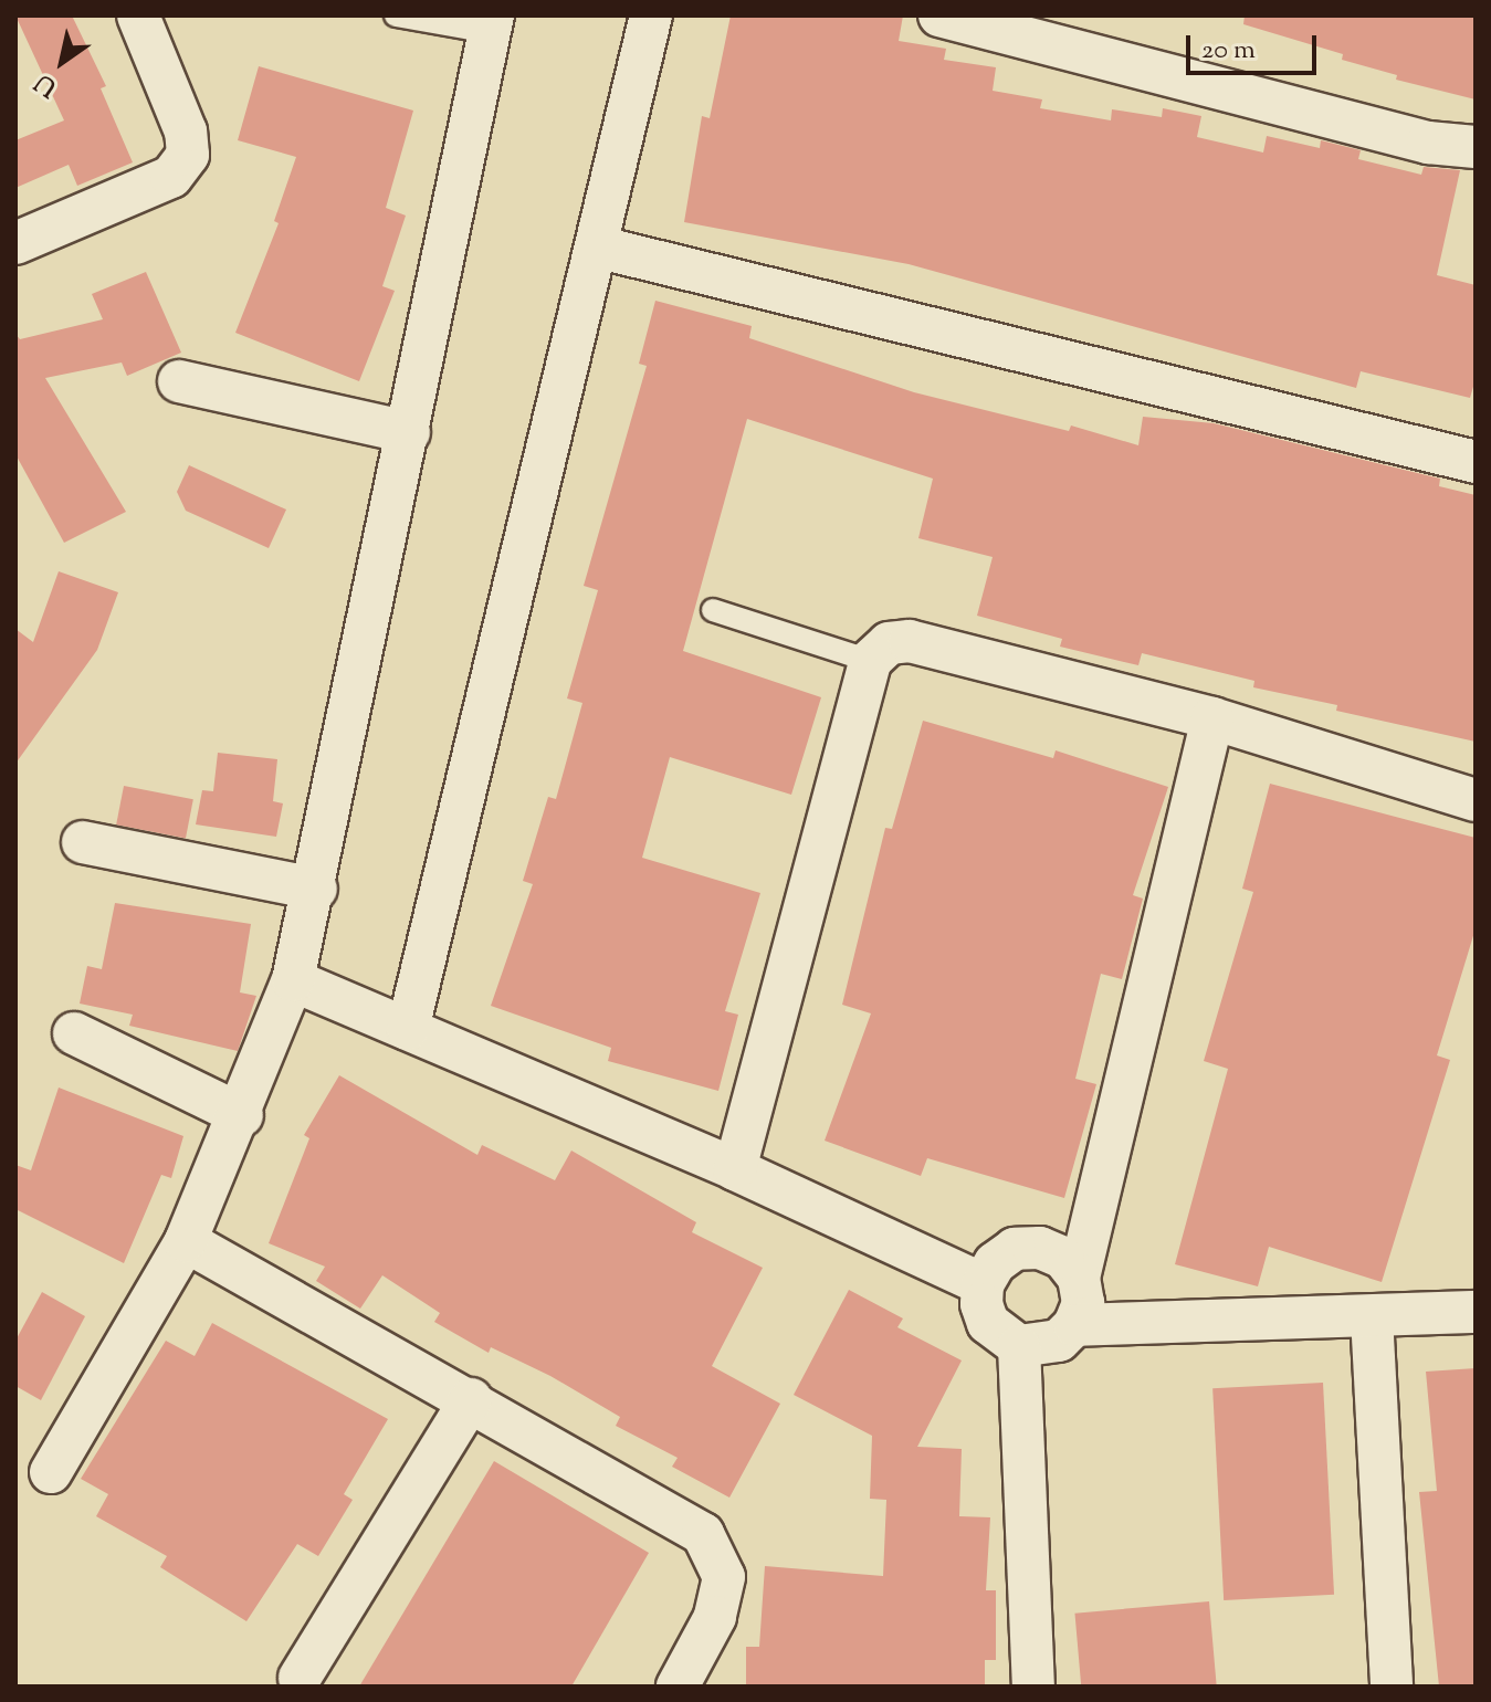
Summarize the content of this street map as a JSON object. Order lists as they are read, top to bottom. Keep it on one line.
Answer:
{"scale_bar":"20 m","north":"bottom left"}
